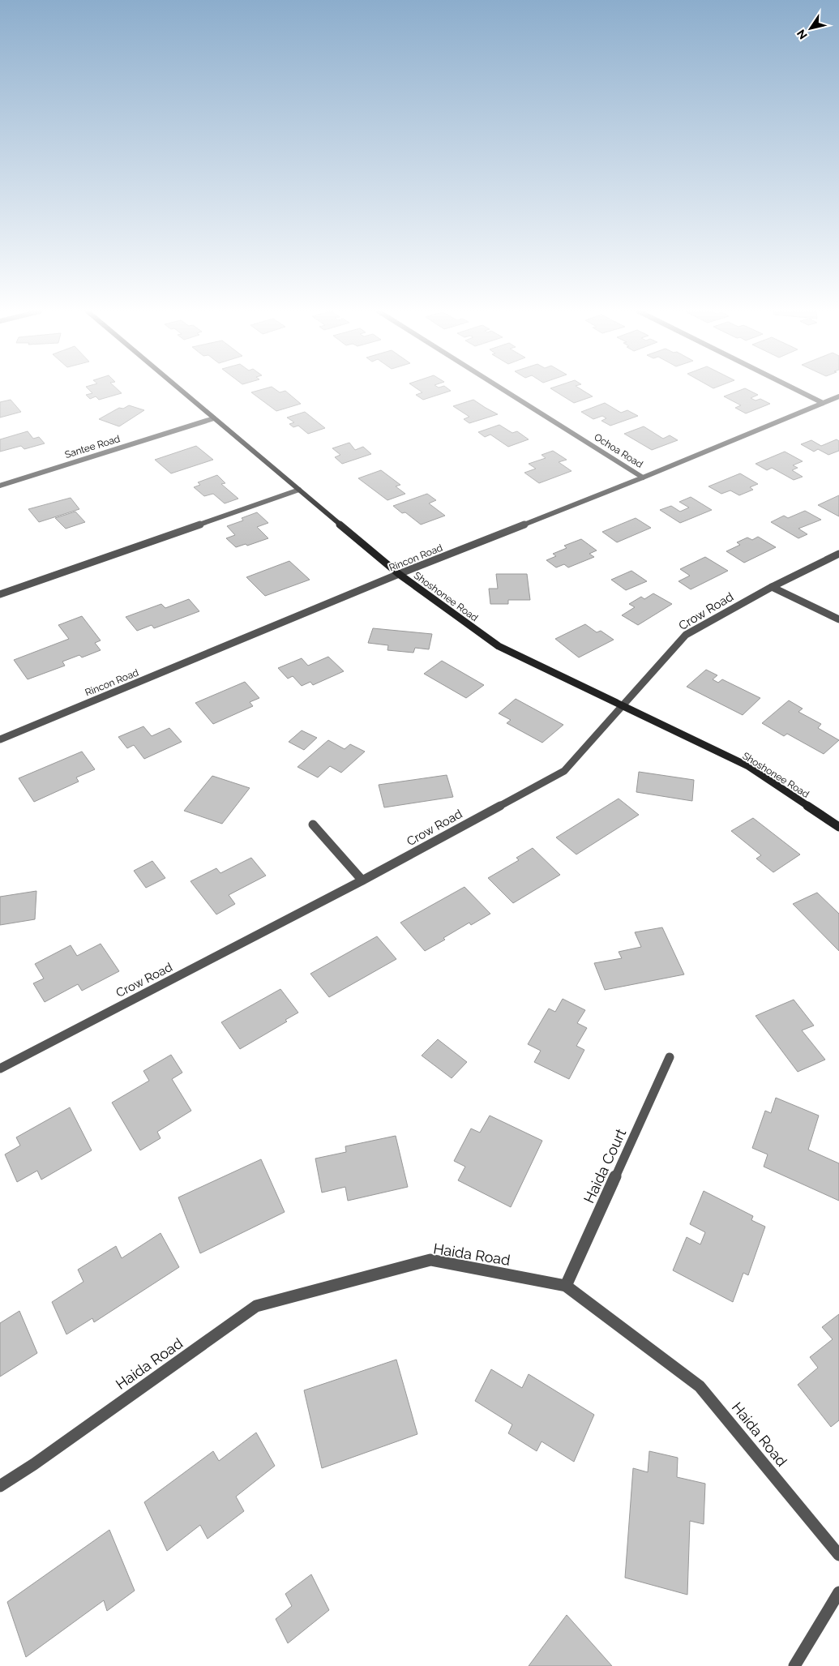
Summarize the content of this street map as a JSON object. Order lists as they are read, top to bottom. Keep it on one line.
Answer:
{"streets":{"street":["Santee Road","Ochoa Road","Rincon Road","Shoshonee Road","Crow Road","Haida Court","Haida Road"]},"crossings":[["Santee Road","Shoshonee Road"],["Ochoa Road","Rincon Road"],["Rincon Road","Shoshonee Road"],["Shoshonee Road","Crow Road"],["Haida Court","Haida Road"]],"north":"bottom left"}
